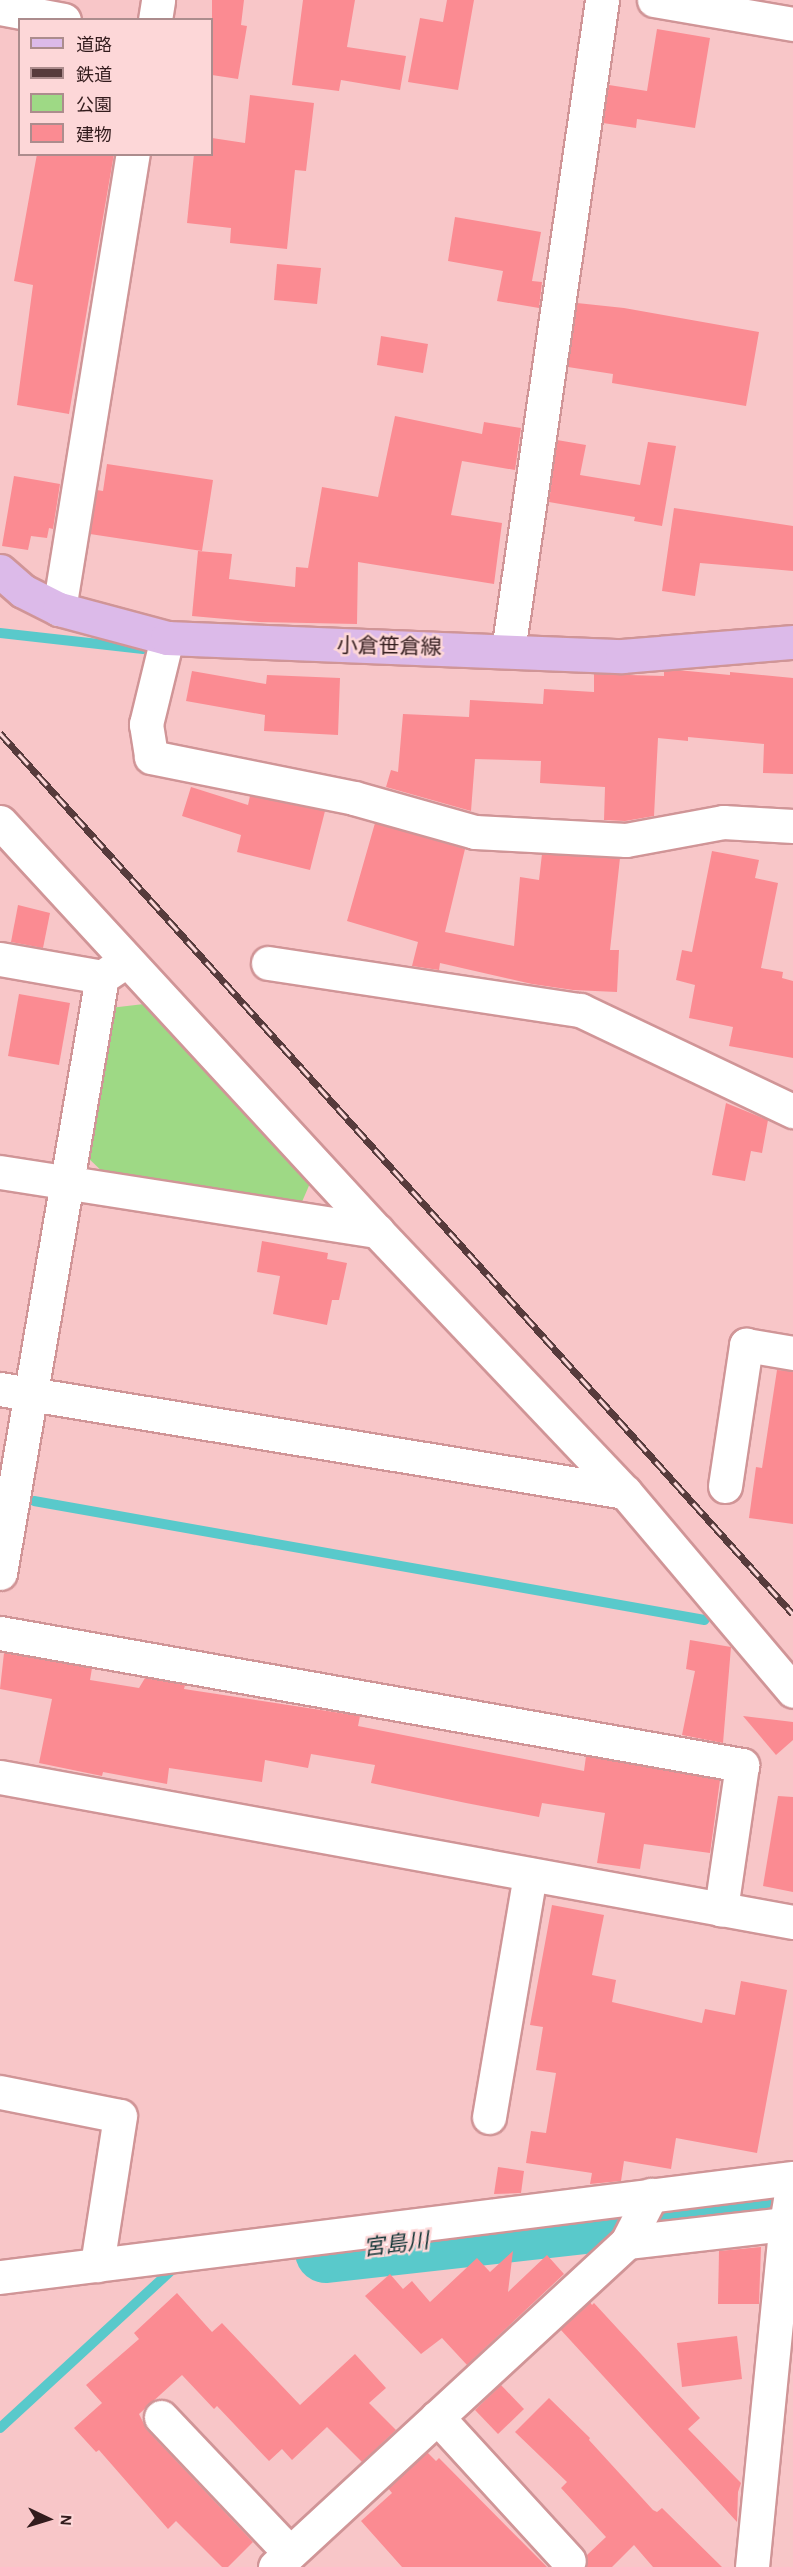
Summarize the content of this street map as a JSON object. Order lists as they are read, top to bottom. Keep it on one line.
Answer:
{"streets":{"main road":["小倉笹倉線"]},"water":["宮島川"],"legend":["道路","鉄道","公園","建物"],"north":"right"}
